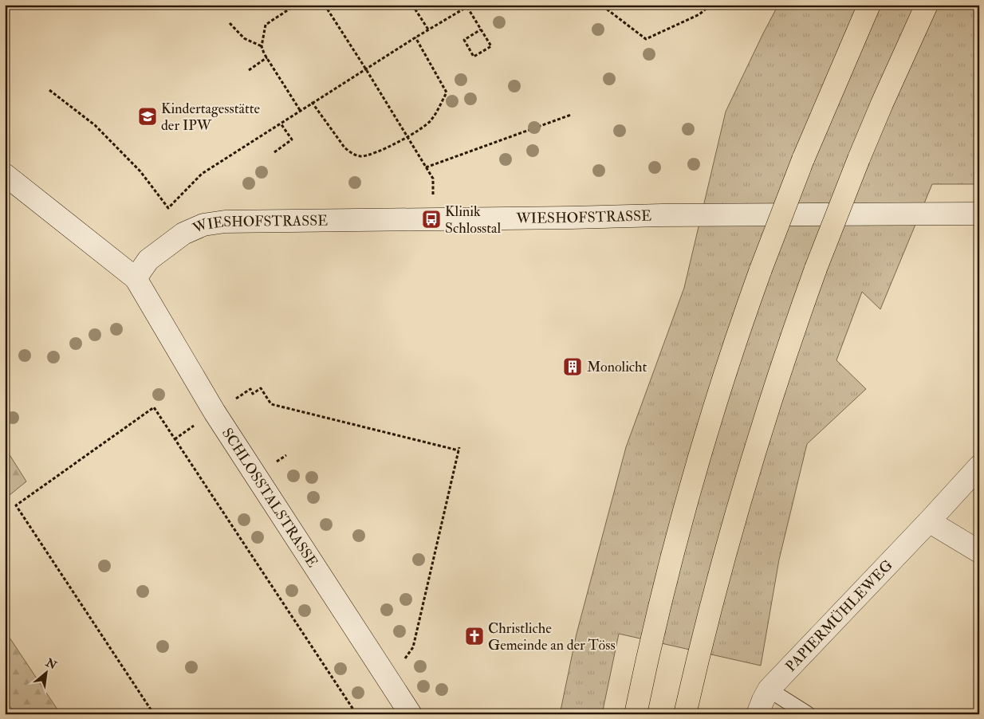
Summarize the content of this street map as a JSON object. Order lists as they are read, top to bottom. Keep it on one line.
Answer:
{"streets":{"main road":["WIESHOFSTRASSE","SCHLOSSTALSTRASSE","PAPIERMÜHLEWEG"]},"crossings":[["WIESHOFSTRASSE","SCHLOSSTALSTRASSE"]],"places":{"school or university":["Kindertagesstätte der IPW"],"bus stop":["Klinik Schlosstal"],"building":["Monolicht"],"church":["Christliche Gemeinde an der Töss"]},"north":"top right"}
